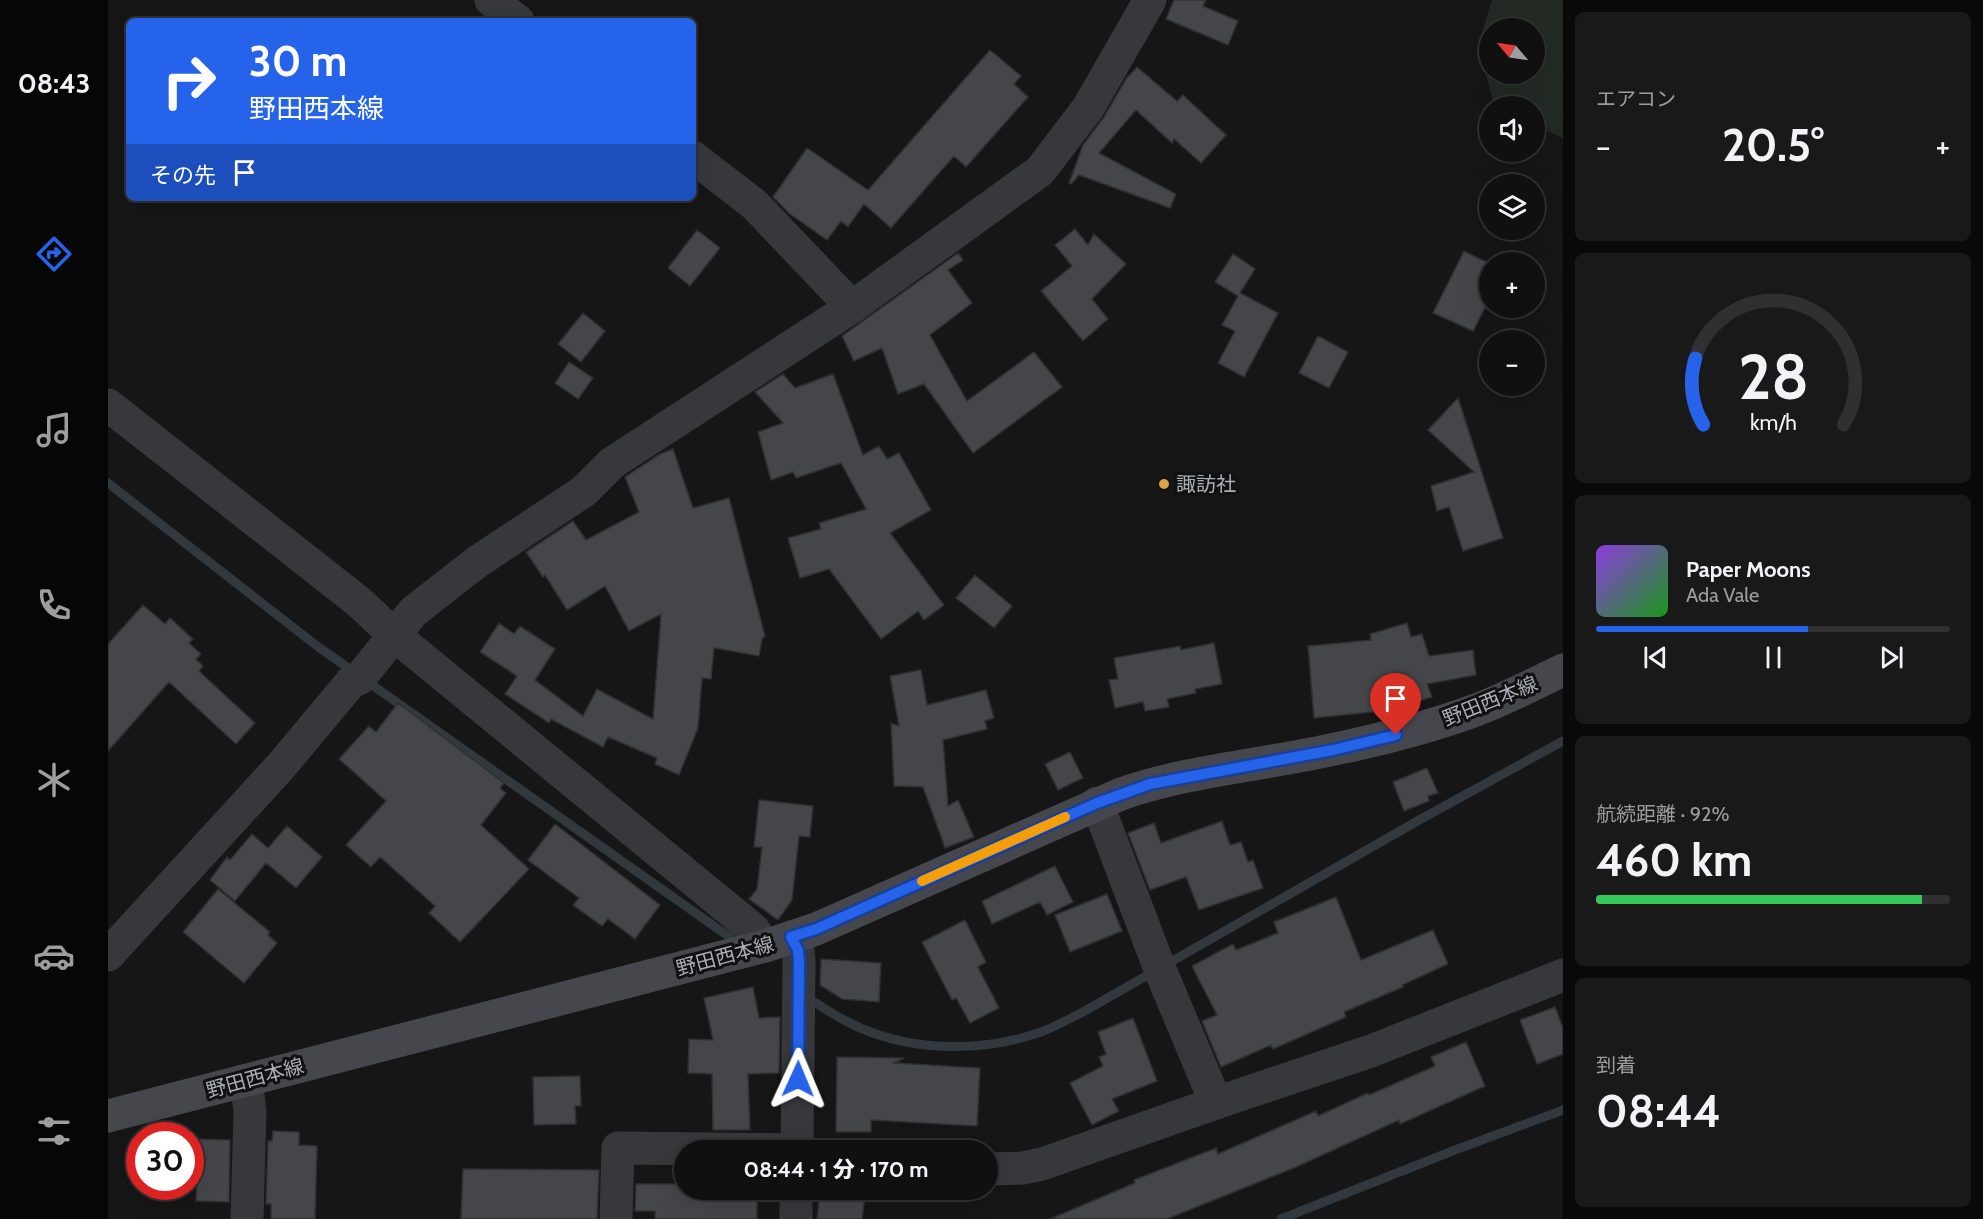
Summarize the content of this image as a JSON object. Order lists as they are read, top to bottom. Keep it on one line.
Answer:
{"streets":{"main road":["野田西本線"]},"places":["諏訪社"],"north":"top left","page":{"tabs":"08:43","tile":["エアコン",["航続距離 · 92%","460 km"],["到着","08:44"]],"map_buttons":["+","−"],"turn":["30 m","野田西本線"],"heat":["−","20.5°","+"],"then":"その先","song":["Paper Moons","Ada Vale"],"limit":"30","trip":"08:44 · 1 分 · 170 m","gauge":["28","km/h"]}}
